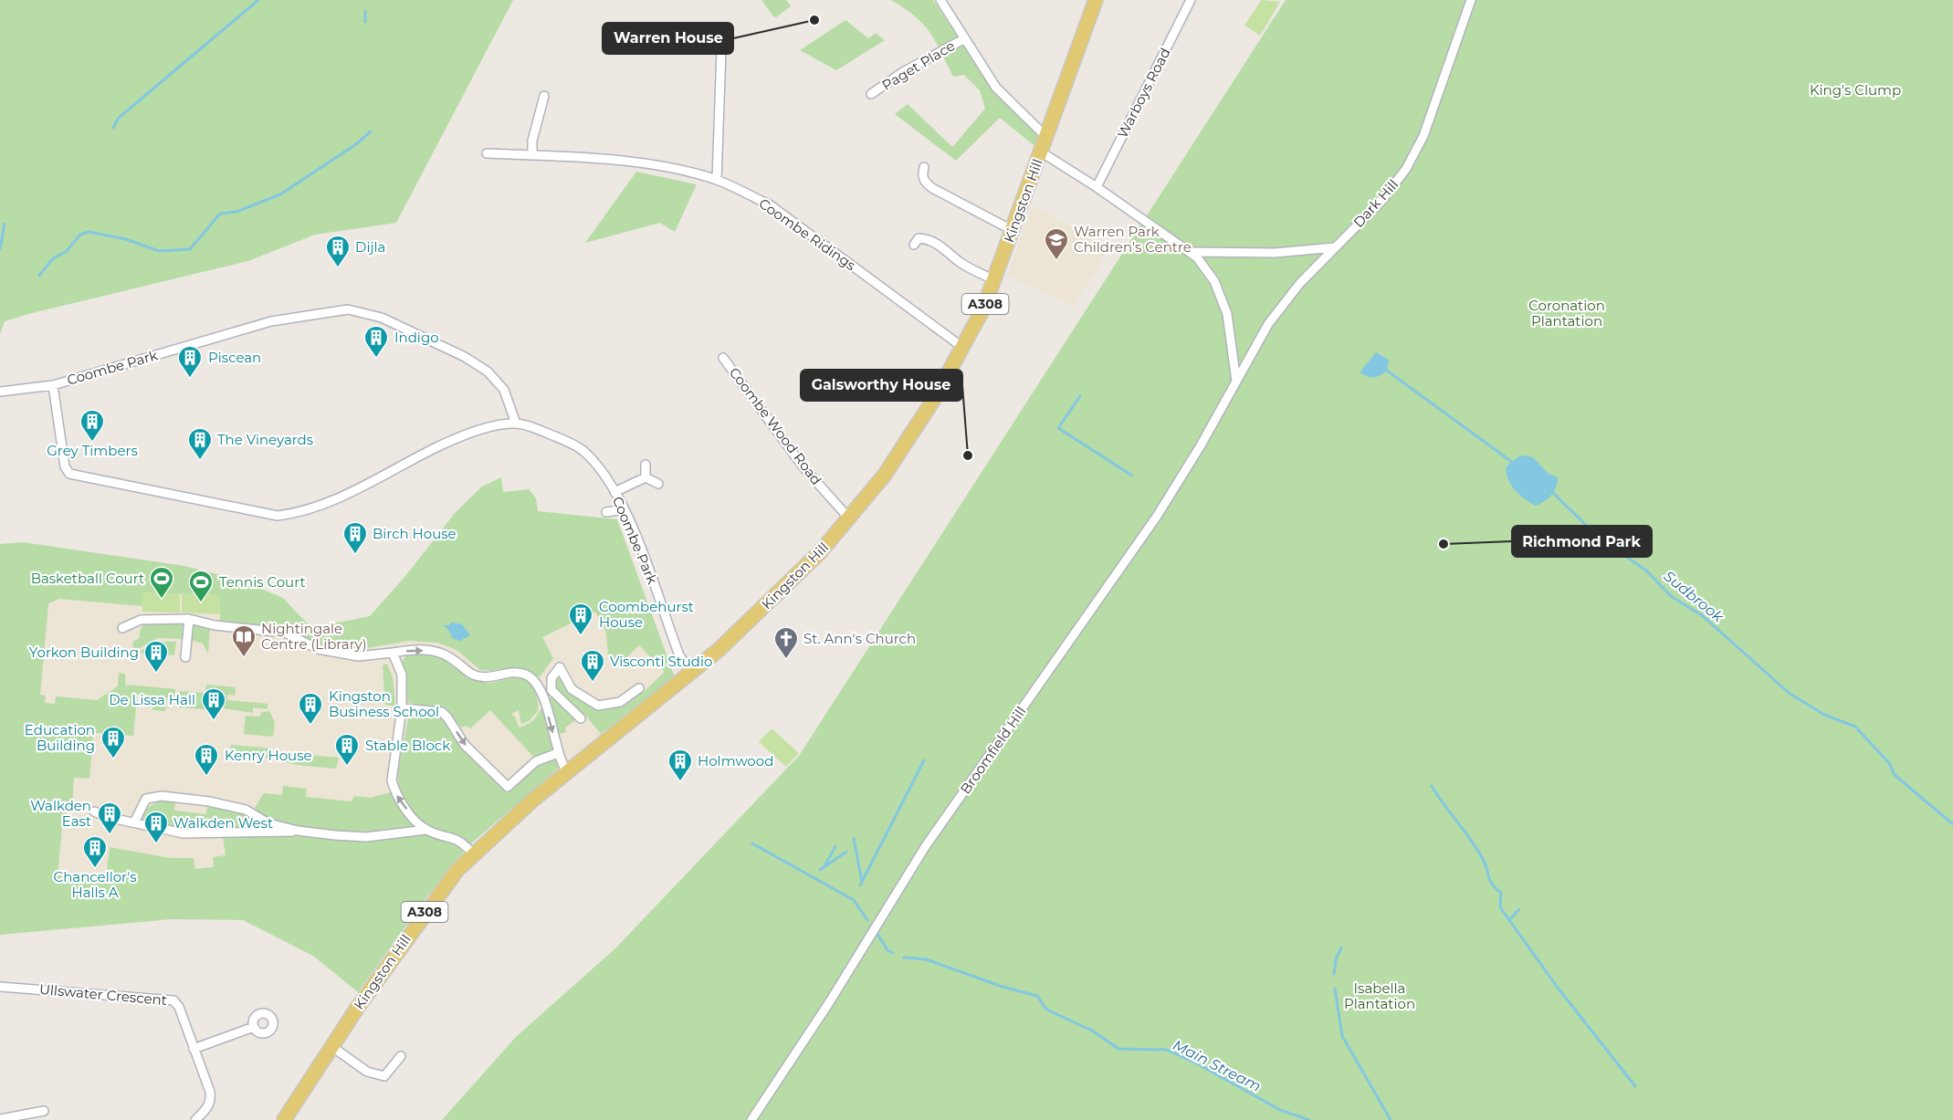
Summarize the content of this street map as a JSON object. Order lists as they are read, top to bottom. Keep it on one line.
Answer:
{"streets":{"main road":["Kingston Hill","A308"],"street":["Paget Place","Warboys Road","Dark Hill","Coombe Ridings","Coombe Park","Coombe Wood Road","Broomfield Hill","Ullswater Crescent"]},"crossings":[["Kingston Hill","Coombe Ridings"],["Kingston Hill","A308"],["Kingston Hill","Coombe Park"],["Kingston Hill","Coombe Wood Road"],["Dark Hill","Broomfield Hill"]],"water":["Sudbrook","Main Stream"],"parks":["King's Clump","Coronation Plantation","Isabella Plantation"],"places":{"other":["Warren House","Galsworthy House","Richmond Park"],"school or university":["Warren Park Children's Centre"],"building":["Dijla","Indigo","Piscean","Grey Timbers","The Vineyards","Birch House","Coombehurst House","Yorkon Building","Visconti Studio","De Lissa Hall","Kingston Business School","Education Building","Stable Block","Kenry House","Holmwood","Walkden East","Walkden West","Chancellor's Halls A"],"sports":["Basketball Court","Tennis Court"],"library":["Nightingale Centre (Library)"],"church":["St. Ann's Church"]}}
